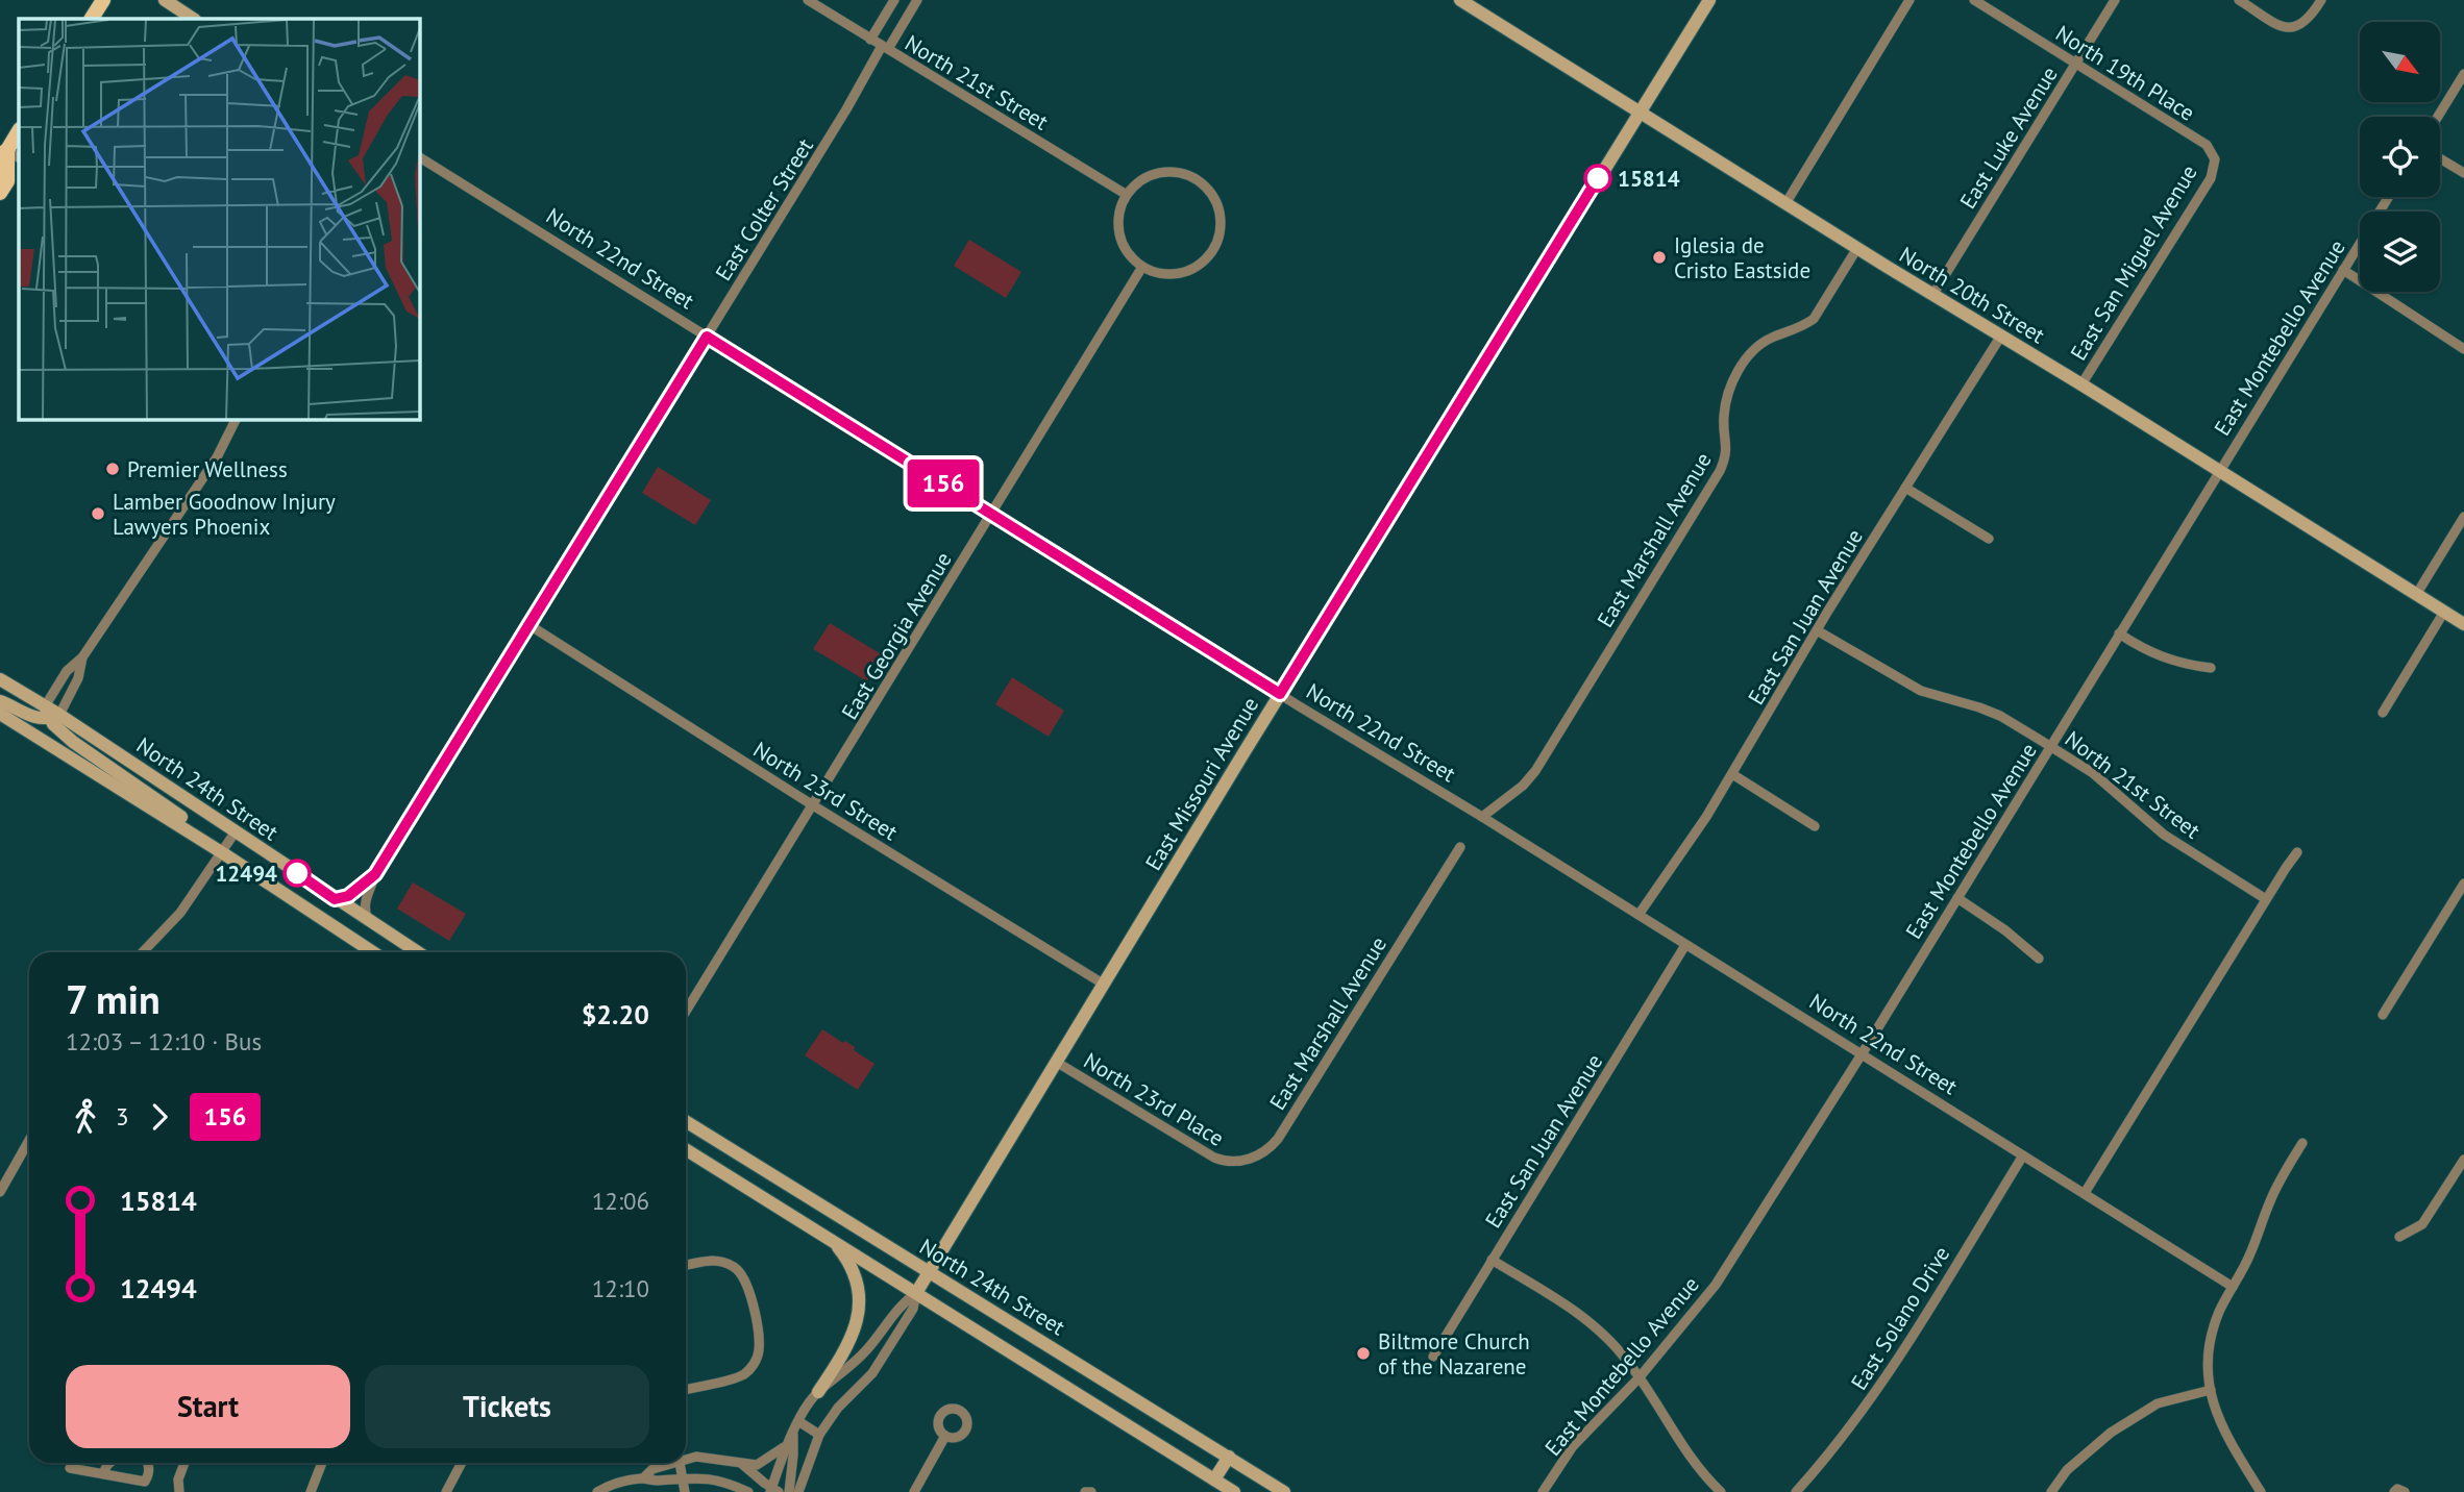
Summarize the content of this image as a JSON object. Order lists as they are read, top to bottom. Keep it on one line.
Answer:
{"streets":{"main road":["North 20th Street","East Missouri Avenue","North 24th Street"],"street":["North 19th Place","North 21st Street","East Luke Avenue","East Colter Street","North 22nd Street","East San Miguel Avenue","East Montebello Avenue","East Marshall Avenue","East San Juan Avenue","East Georgia Avenue","North 23rd Street","North 23rd Place","East Solano Drive"]},"crossings":[["North 19th Place","East Luke Avenue"],["North 19th Place","East San Miguel Avenue"],["North 21st Street","East Colter Street"],["North 21st Street","East Montebello Avenue"],["North 21st Street","East San Juan Avenue"],["North 21st Street","East Georgia Avenue"],["East Luke Avenue","North 20th Street"],["East Colter Street","North 22nd Street"],["East Colter Street","North 24th Street"],["East Colter Street","North 23rd Street"],["North 22nd Street","East Montebello Avenue"],["North 22nd Street","East Marshall Avenue"],["North 22nd Street","East San Juan Avenue"],["North 22nd Street","East Georgia Avenue"],["North 22nd Street","East Missouri Avenue"],["North 22nd Street","East Solano Drive"],["East San Miguel Avenue","North 20th Street"],["North 20th Street","East Montebello Avenue"],["North 20th Street","East Marshall Avenue"],["North 20th Street","East San Juan Avenue"],["North 20th Street","East Missouri Avenue"],["East Marshall Avenue","North 23rd Place"],["East Georgia Avenue","North 23rd Street"],["East Missouri Avenue","North 24th Street"],["East Missouri Avenue","North 23rd Street"],["East Missouri Avenue","North 23rd Place"]],"places":["15814","Iglesia de Cristo Eastside","Premier Wellness","Lamber Goodnow Injury Lawyers Phoenix","12494","Biltmore Church of the Nazarene"],"lines":["bus line 156"],"north":"bottom right","page":{"on_map":"156","heading":["7 min","12:03 – 12:10 · Bus","$2.20"],"legs":["3","156"],"list":[{"name":"15814","value":"12:06"},{"name":"12494","value":"12:10"}],"buttons":["Start","Tickets"]}}
